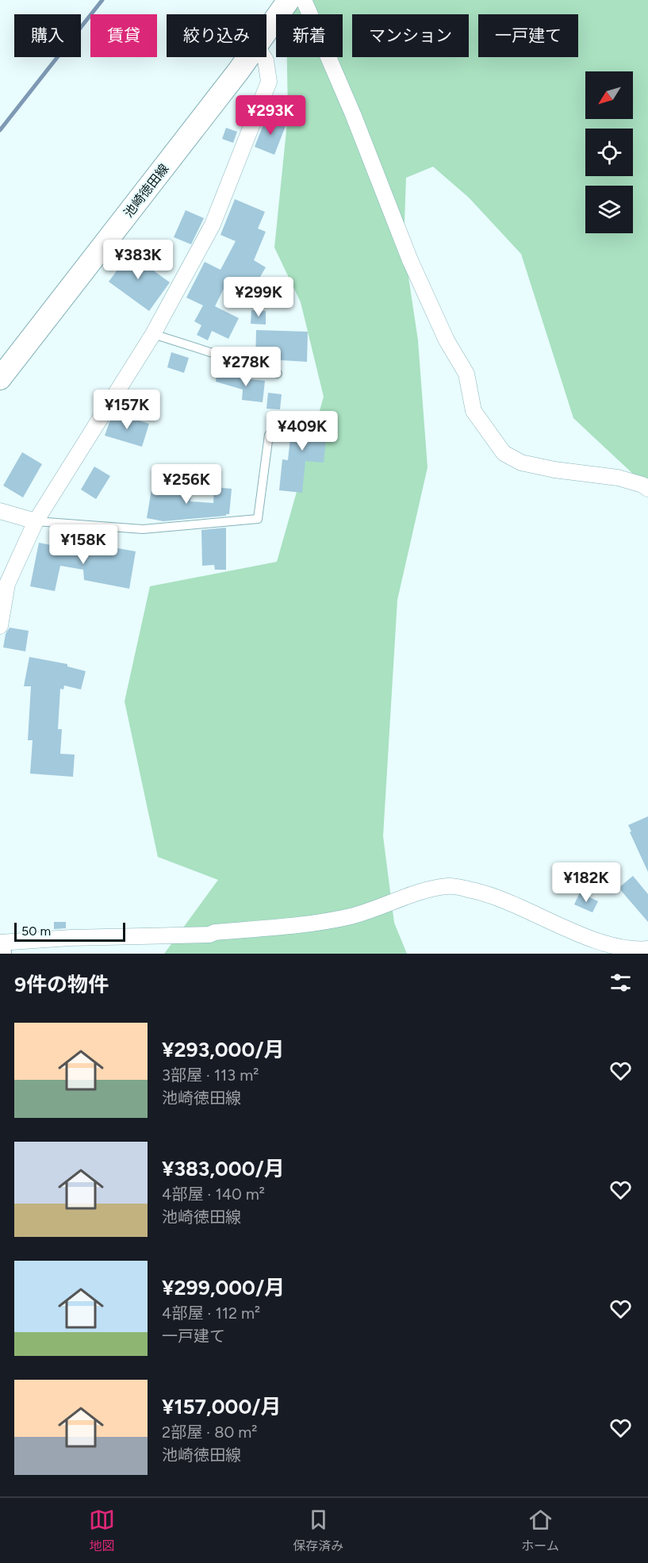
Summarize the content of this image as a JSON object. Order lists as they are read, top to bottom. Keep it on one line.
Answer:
{"streets":{"main road":["池崎徳田線"]},"scale_bar":"50 m","north":"bottom left","page":{"chip":["購入","賃貸","絞り込み","新着","マンション","一戸建て"],"price":["¥293K","¥383K","¥299K","¥278K","¥157K","¥409K","¥256K","¥158K","¥182K"],"scale":"50 m","heading":"9件の物件","list":[{"name":"¥293,000/月","note":"3部屋 · 113 m² · 池崎徳田線"},{"name":"¥383,000/月","note":"4部屋 · 140 m² · 池崎徳田線"},{"name":"¥299,000/月","note":"4部屋 · 112 m² · 一戸建て"},{"name":"¥157,000/月","note":"2部屋 · 80 m² · 池崎徳田線"}],"tabs":["地図","保存済み","ホーム"]}}
